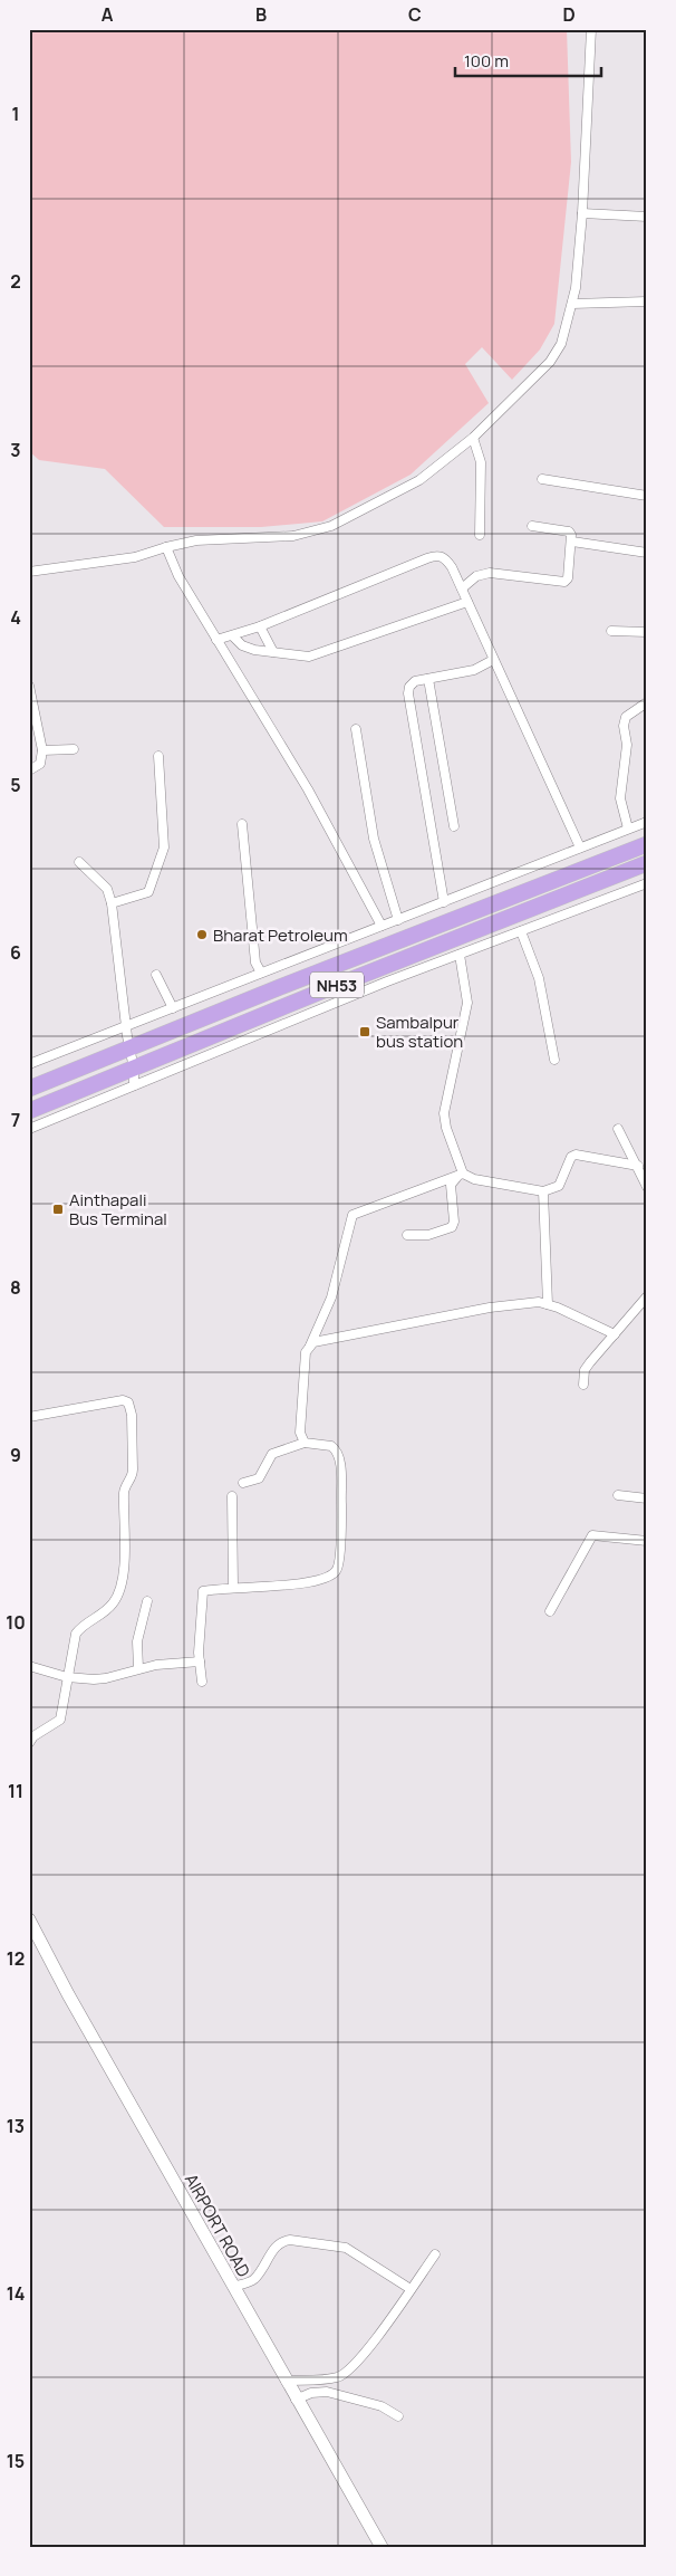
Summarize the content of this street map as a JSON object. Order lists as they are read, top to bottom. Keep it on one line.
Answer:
{"streets":{"highway":["NH53"],"main road":["AIRPORT ROAD"]},"places":{"other":["Bharat Petroleum"],"transit":["Sambalpur bus station","Ainthapali Bus Terminal"]},"scale_bar":"100 m","grid":{"columns":["A","B","C","D"],"rows":["1","2","3","4","5","6","7","8","9","10","11","12","13","14","15"]}}
